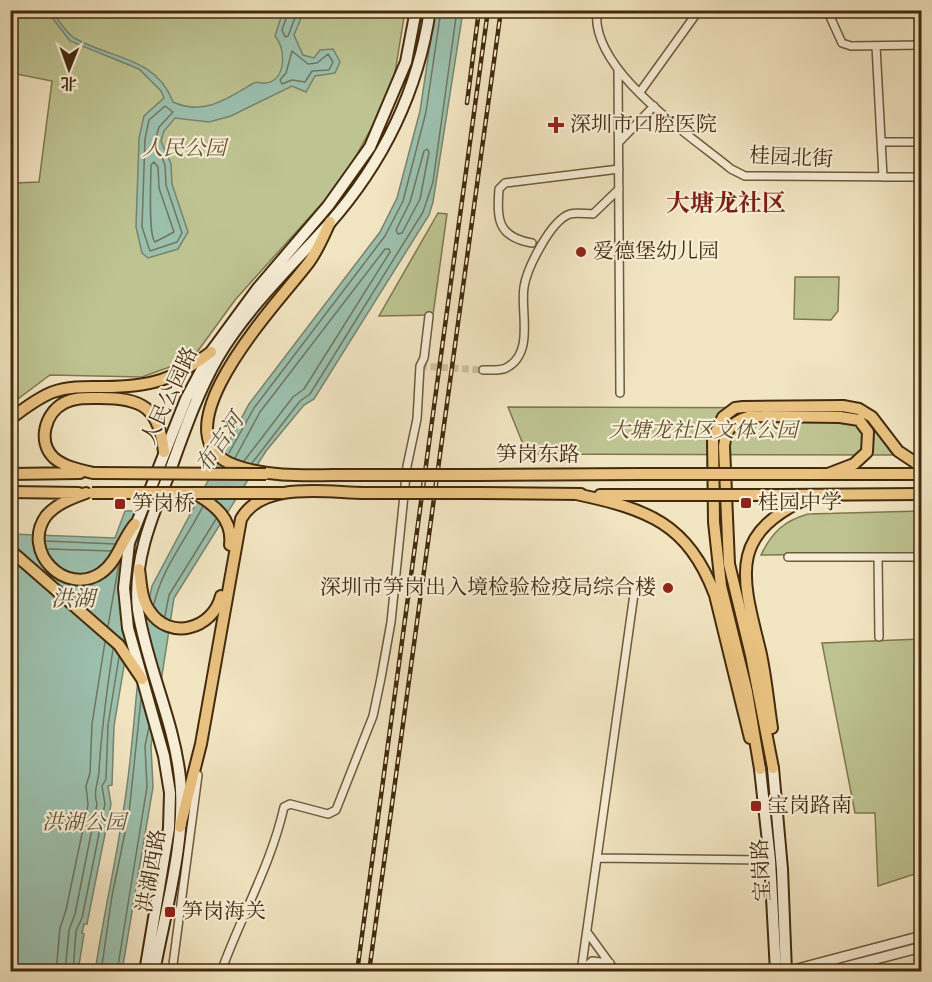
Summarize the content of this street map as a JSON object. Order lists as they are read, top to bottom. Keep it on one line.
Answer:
{"streets":{"main road":["人民公园路","笋岗东路","宝岗路","洪湖西路"],"street":["桂园北街"]},"crossings":[["人民公园路","洪湖西路"]],"districts":["大塘龙社区"],"water":["布吉河","洪湖"],"parks":["人民公园","大塘龙社区文体公园","洪湖公园"],"places":{"health":["深圳市口腔医院"],"other":["爱德堡幼儿园","深圳市笋岗出入境检验检疫局综合楼"],"transit":["桂园中学","笋岗桥","宝岗路南","笋岗海关"]},"north":"bottom"}
